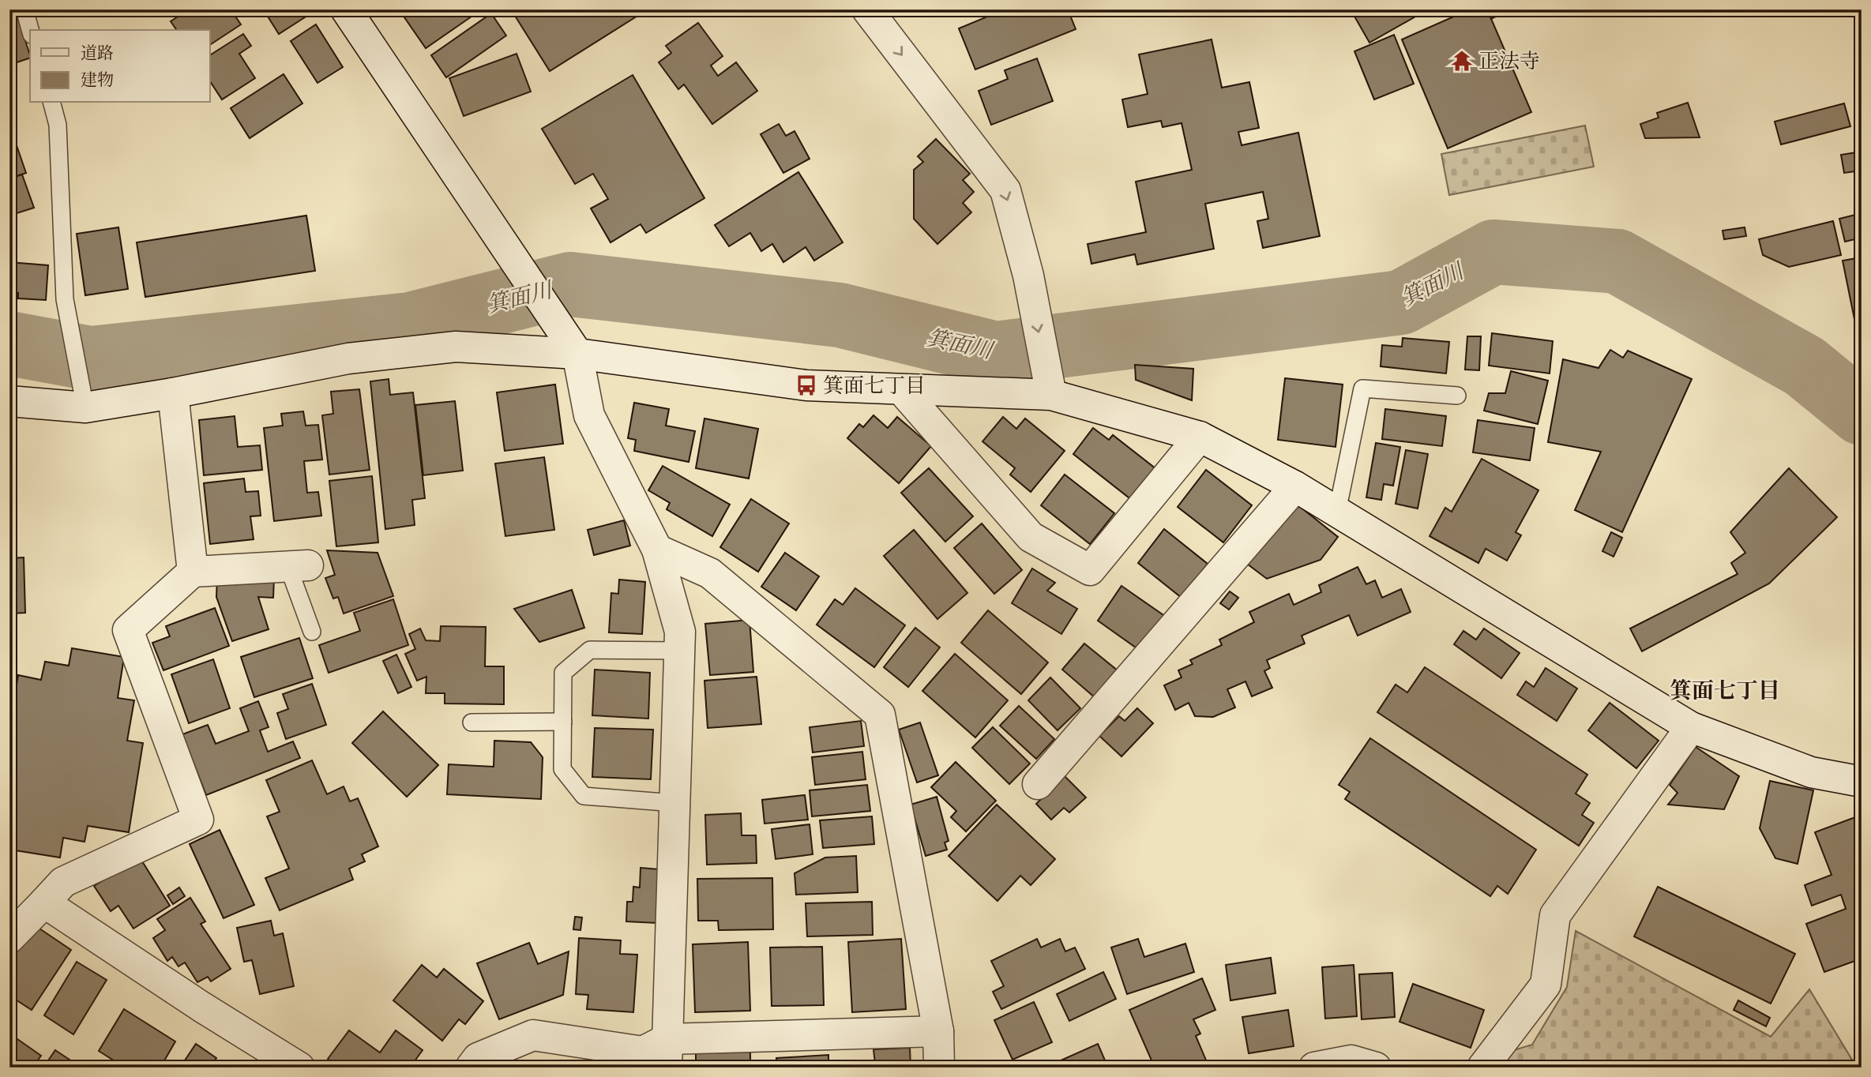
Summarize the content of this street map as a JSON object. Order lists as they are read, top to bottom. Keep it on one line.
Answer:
{"districts":["箕面七丁目"],"water":["箕面川"],"places":{"temple":["正法寺"],"bus stop":["箕面七丁目"]},"legend":["道路","建物"]}
